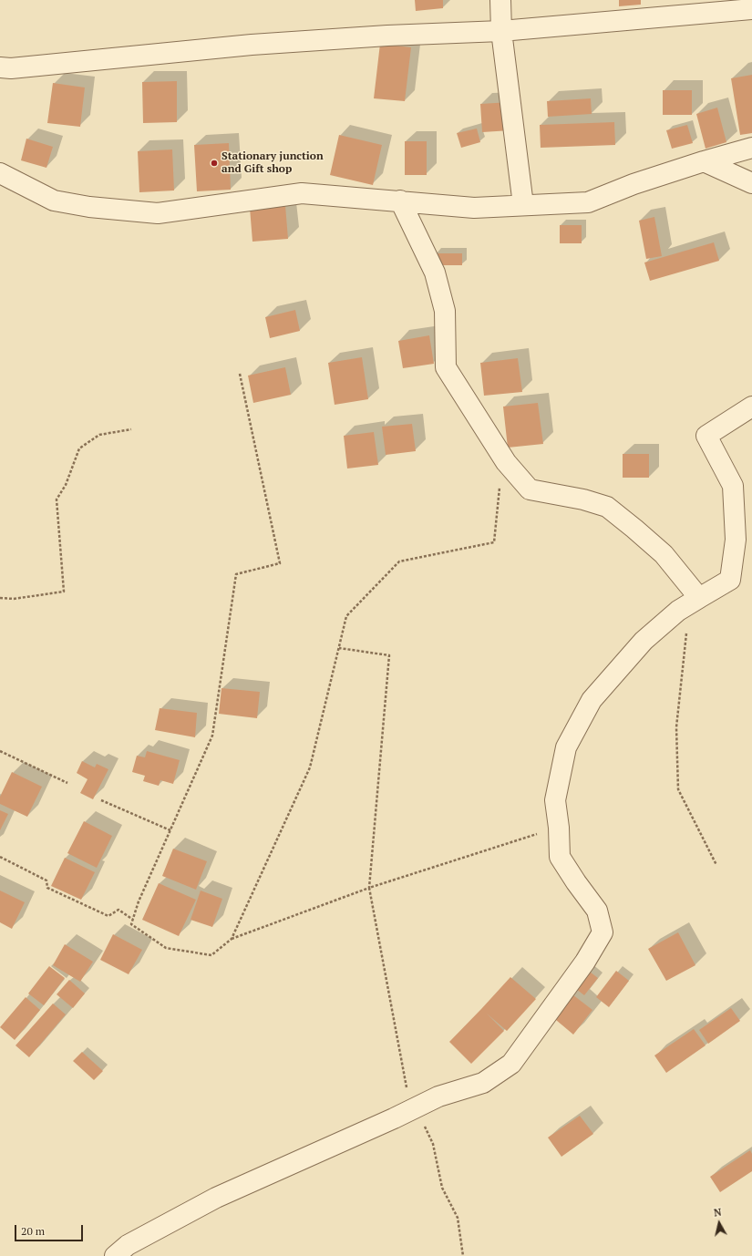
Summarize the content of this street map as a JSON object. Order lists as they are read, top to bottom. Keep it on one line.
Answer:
{"places":["Stationary junction and Gift shop"],"scale_bar":"20 m","north":"top"}
